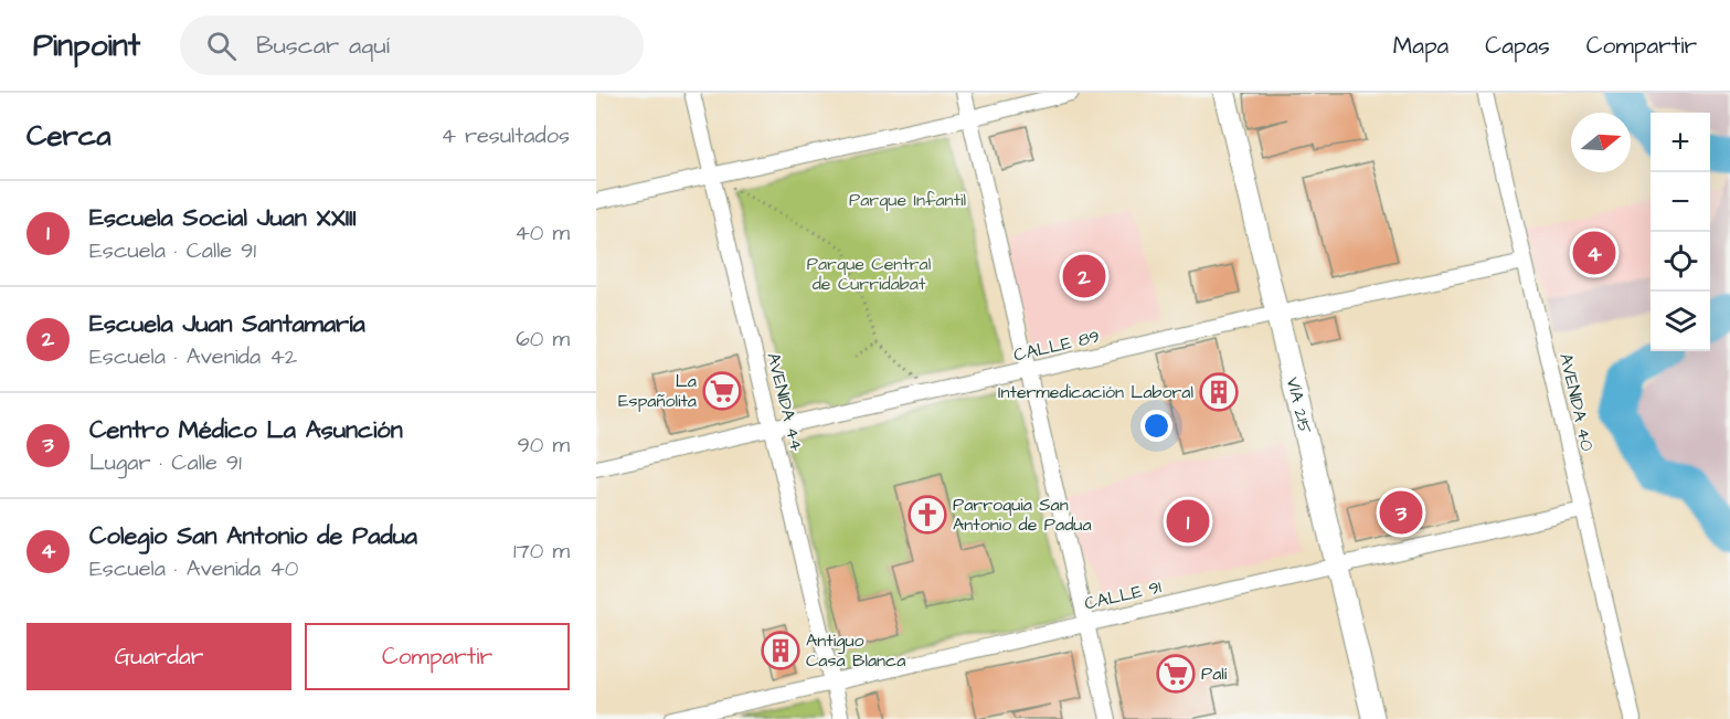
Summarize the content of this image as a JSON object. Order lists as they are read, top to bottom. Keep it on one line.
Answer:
{"streets":{"main road":["VÍA 215"],"street":["CALLE 89","AVENIDA 44","AVENIDA 40","CALLE 91"]},"crossings":[["CALLE 89","AVENIDA 44"],["CALLE 89","AVENIDA 40"],["CALLE 89","VÍA 215"],["AVENIDA 44","CALLE 91"],["AVENIDA 40","CALLE 91"],["VÍA 215","CALLE 91"]],"parks":["Parque Infantil","Parque Central de Curridabat"],"places":{"supermarket":["La Españolita","Palí"],"building":["Intermedicación Laboral","Antiguo Casa Blanca"],"church":["Parroquia San Antonio de Padua"]},"north":"right","page":{"header":"Pinpoint","search":"Buscar aquí","nav":["Mapa","Capas","Compartir"],"heading":["Cerca","4 resultados"],"map_buttons":["+","−"],"list":[{"mark":"1","name":"Escuela Social Juan XXIII","note":"Escuela · Calle 91","value":"40 m"},{"mark":"2","name":"Escuela Juan Santamaría","note":"Escuela · Avenida 42","value":"60 m"},{"mark":"3","name":"Centro Médico La Asunción","note":"Lugar · Calle 91","value":"90 m"},{"mark":"4","name":"Colegio San Antonio de Padua","note":"Escuela · Avenida 40","value":"170 m"}],"pins":["4","2","3","1"],"buttons":["Guardar","Compartir"]}}
